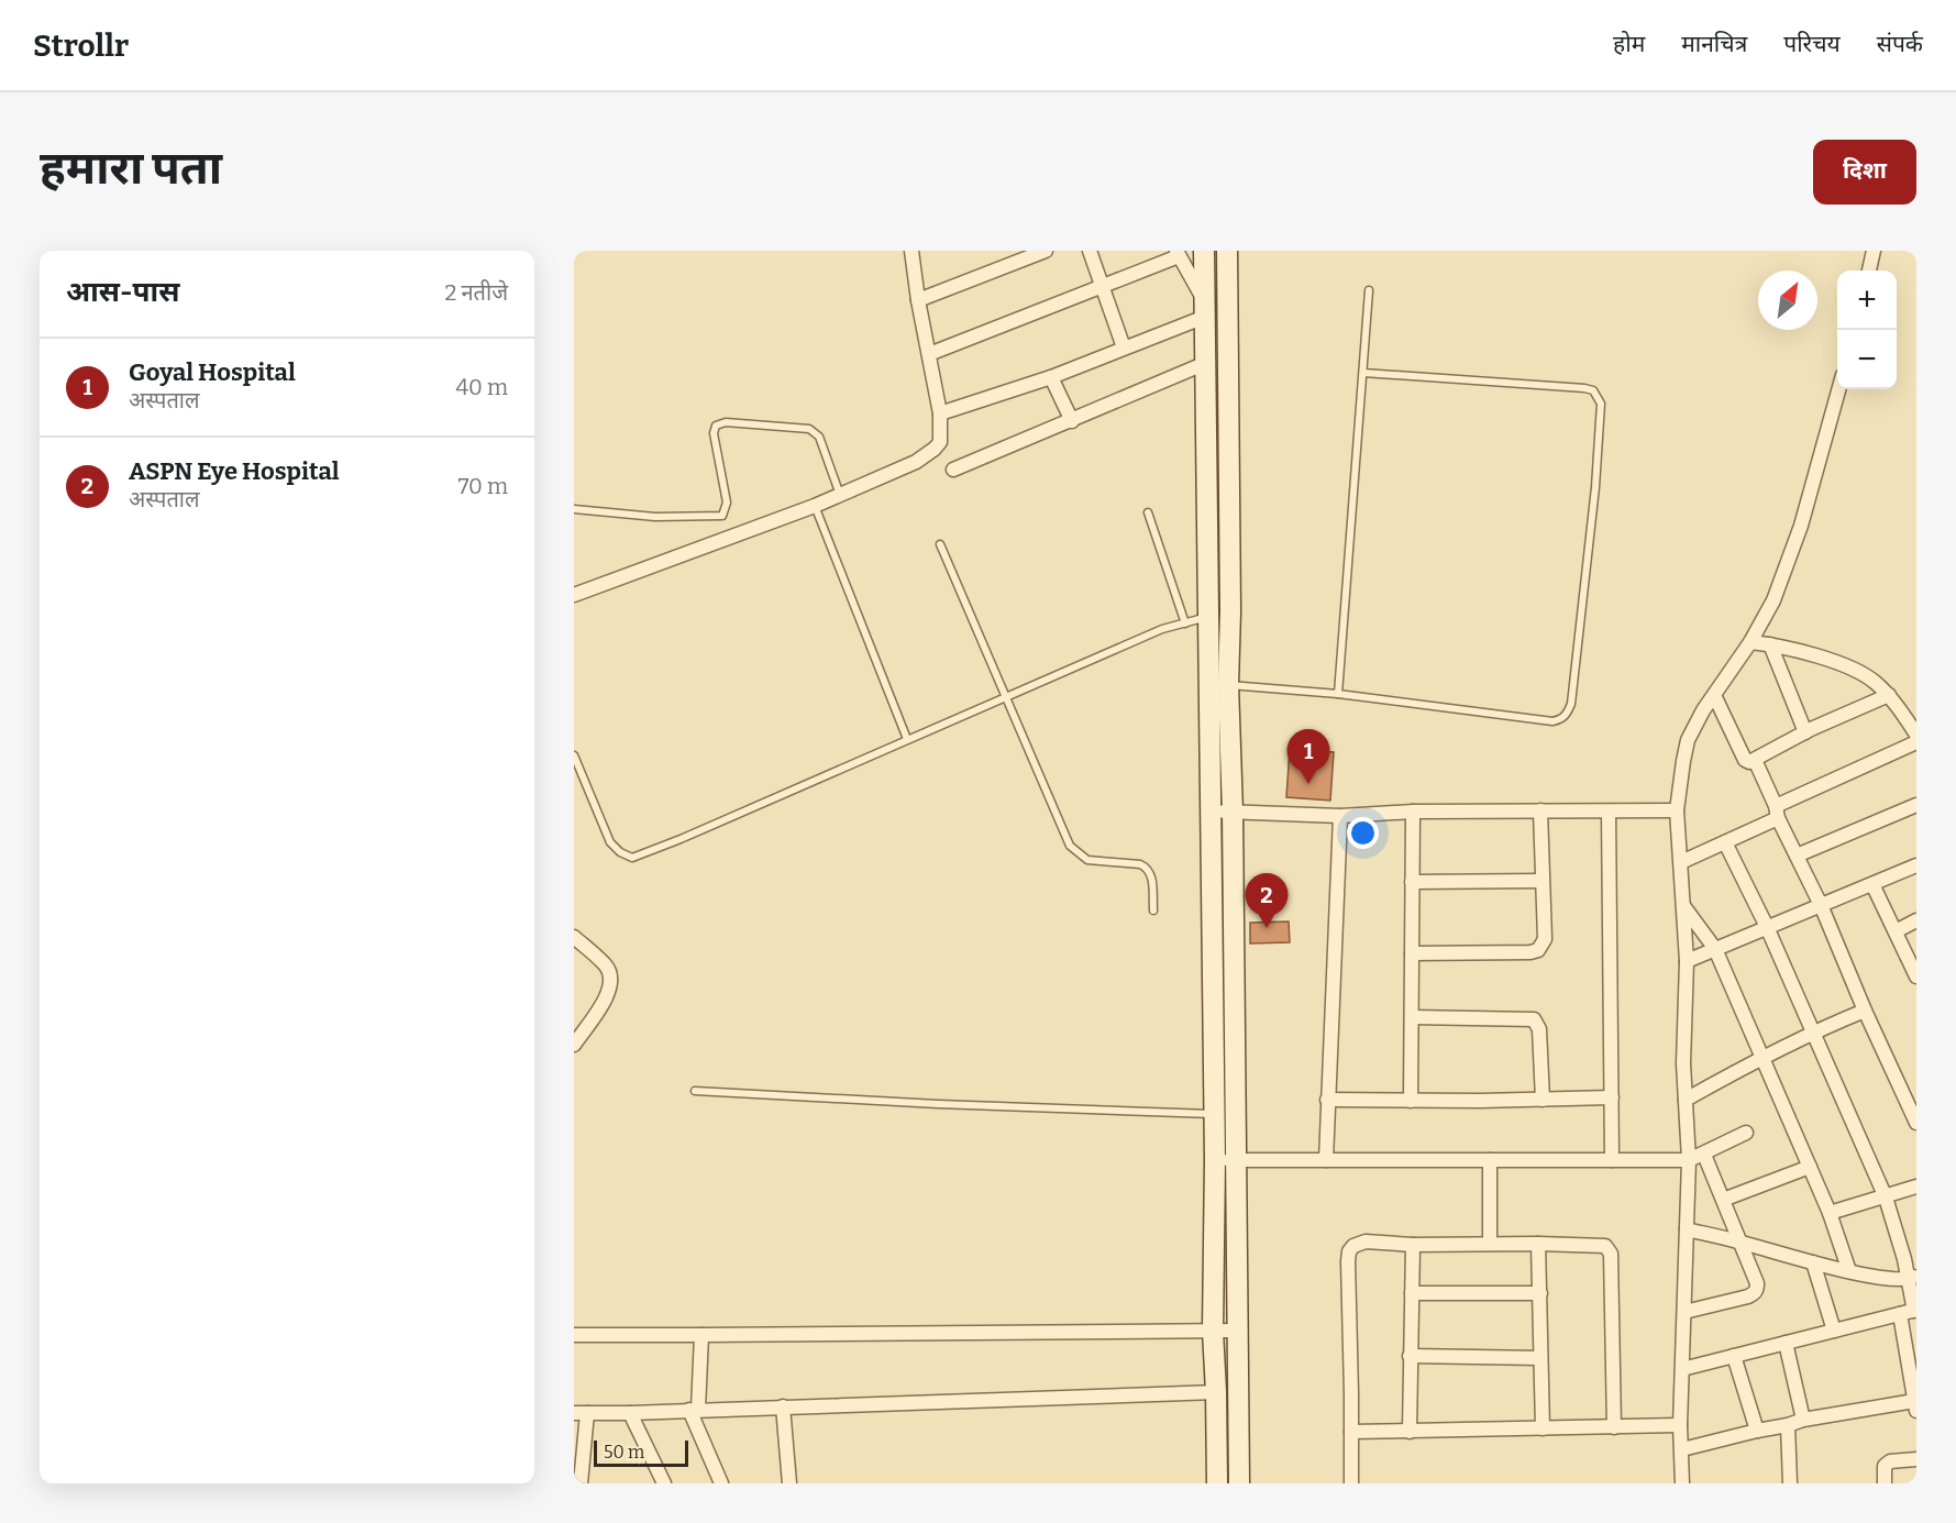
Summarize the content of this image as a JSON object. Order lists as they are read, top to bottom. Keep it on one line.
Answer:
{"scale_bar":"50 m","north":"top right","page":{"header":"Strollr","nav":["होम","मानचित्र","परिचय","संपर्क"],"buttons":"दिशा","title":"हमारा पता","heading":["आस-पास","2 नतीजे"],"map_buttons":["+","−"],"list":[{"mark":"1","name":"Goyal Hospital","note":"अस्पताल","value":"40 m"},{"mark":"2","name":"ASPN Eye Hospital","note":"अस्पताल","value":"70 m"}],"pins":["1","2"],"scale":"50 m"}}
